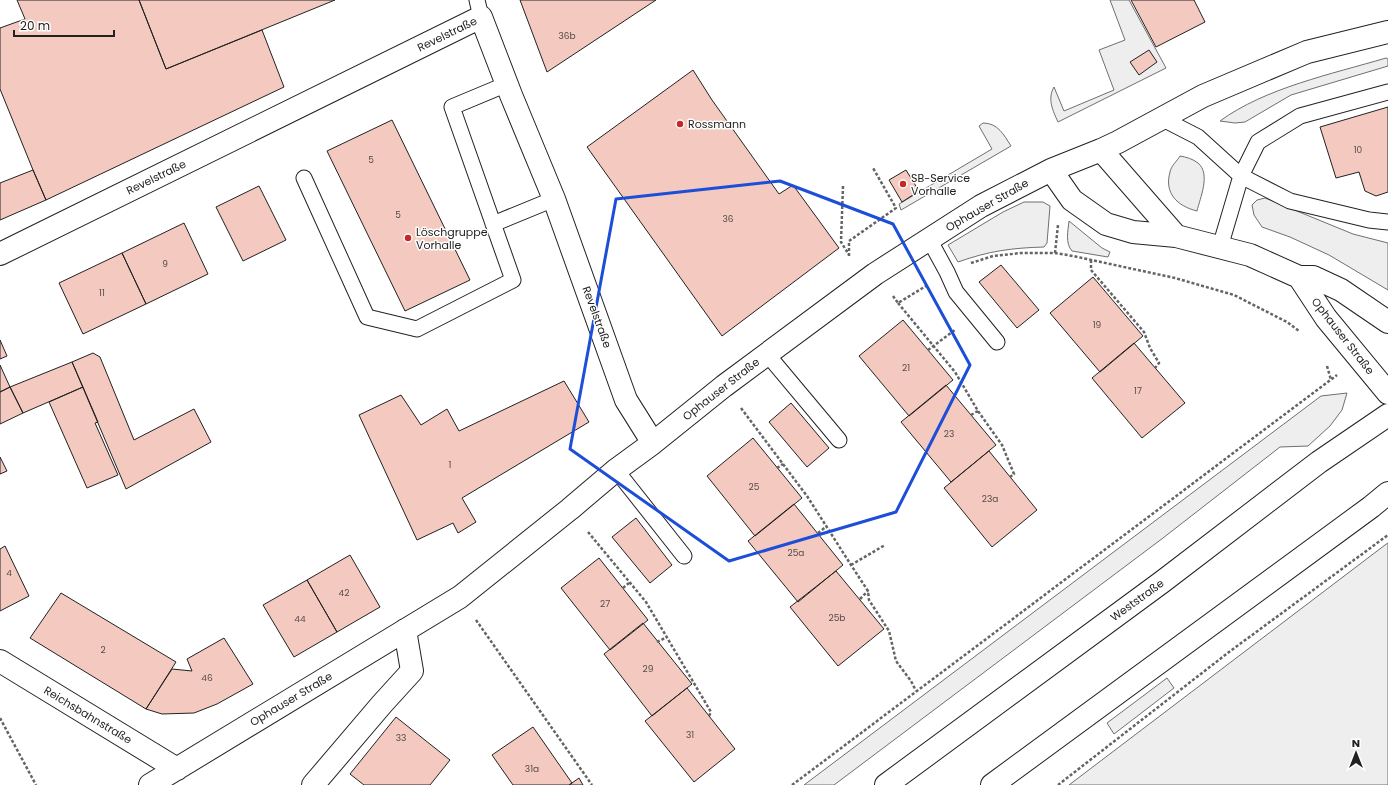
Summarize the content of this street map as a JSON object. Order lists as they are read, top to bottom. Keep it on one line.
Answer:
{"streets":{"street":["Revelstraße","Ophauser Straße","Weststraße","Reichsbahnstraße"]},"crossings":[["Revelstraße","Ophauser Straße"],["Ophauser Straße","Reichsbahnstraße"]],"places":["Rossmann","SB-Service Vorhalle","Löschgruppe Vorhalle"],"house_numbers":["36b","10","5","5","36","9","11","19","21","17","23","1","25","23a","25a","4","42","27","25b","44","2","29","46","31","33","31a"],"scale_bar":"20 m","north":"top"}
